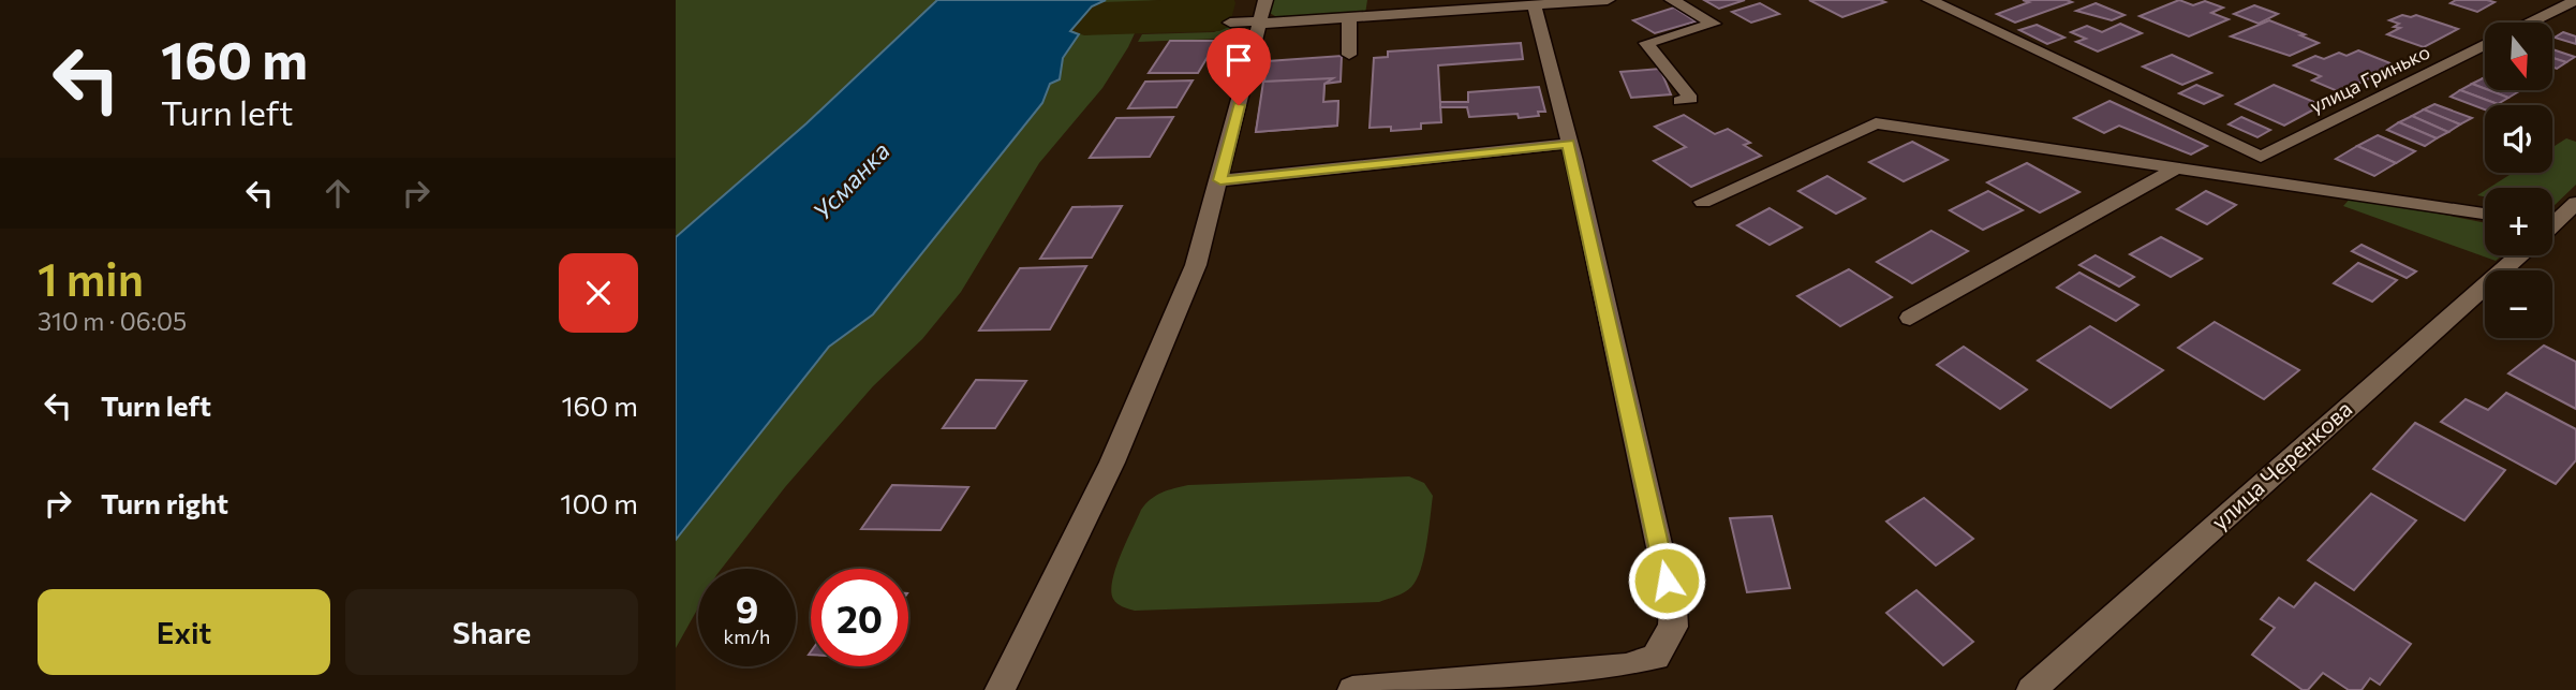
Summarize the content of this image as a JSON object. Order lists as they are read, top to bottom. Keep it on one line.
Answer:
{"streets":{"street":["улица Гринько","улица Черенкова"]},"water":["Усманка"],"north":"bottom","page":{"turn":["160 m","Turn left"],"map_buttons":["+","−"],"heading":["1 min","310 m · 06:05"],"list":[{"name":"Turn left","value":"160 m"},{"name":"Turn right","value":"100 m"}],"speed":"9 km/h","limit":"20","buttons":["Exit","Share"]}}
